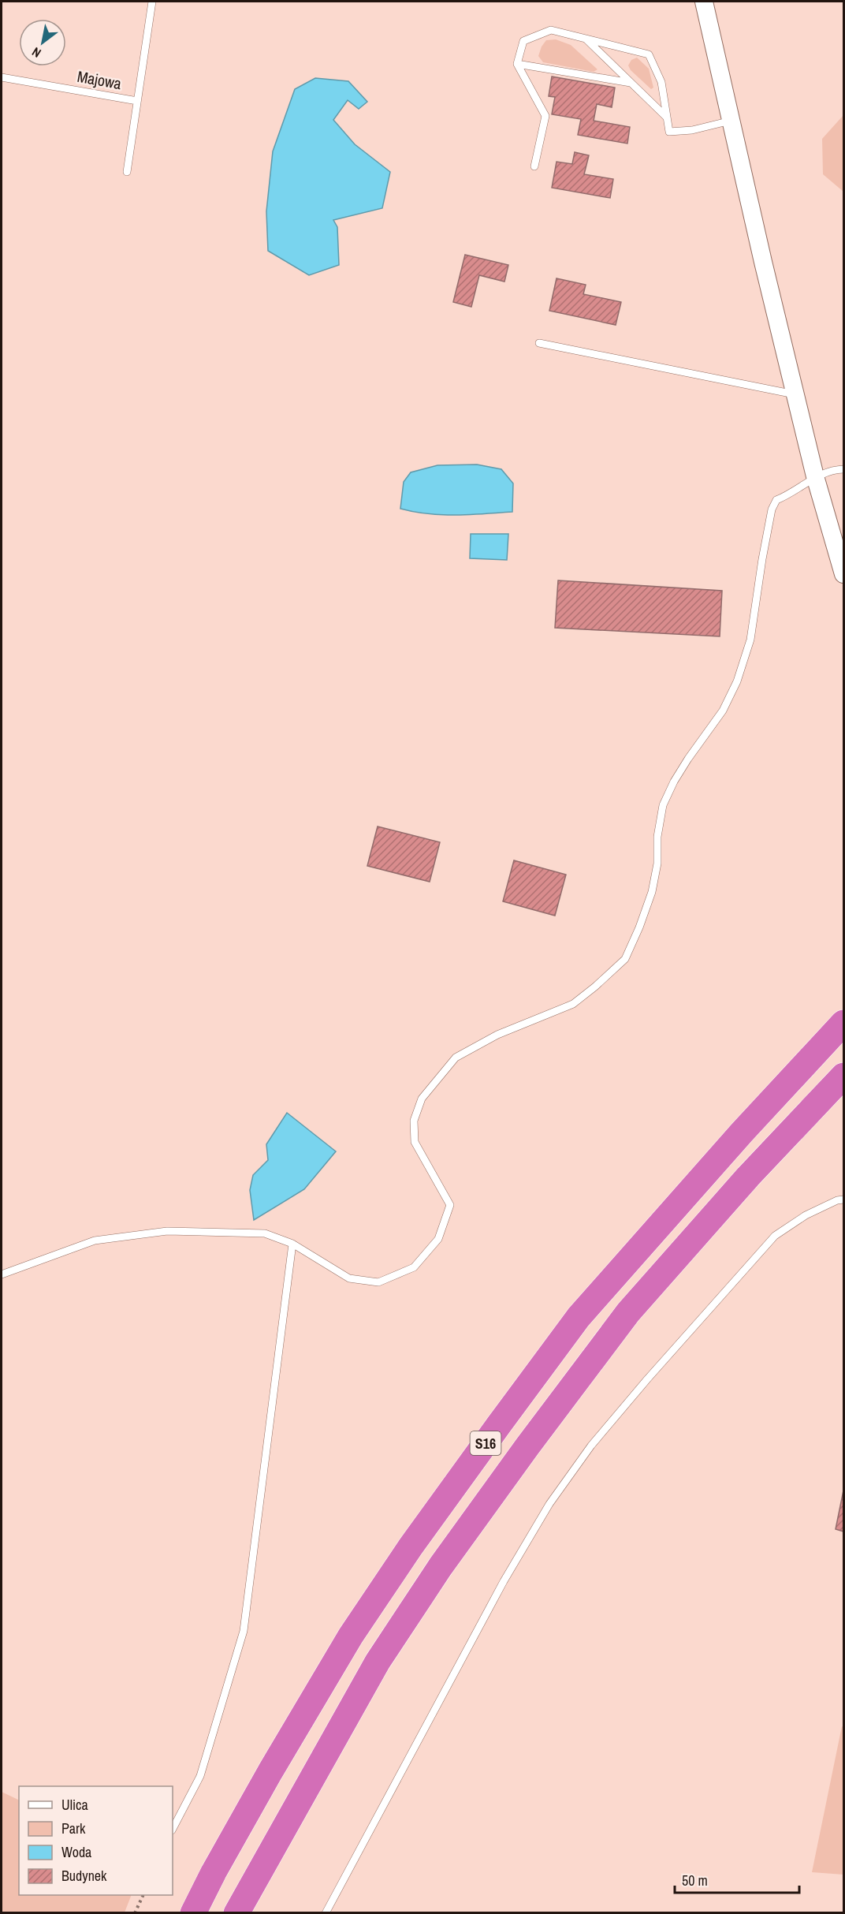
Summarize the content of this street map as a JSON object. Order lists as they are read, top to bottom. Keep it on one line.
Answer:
{"streets":{"highway":["S16"],"lane":["Majowa"]},"legend":["Ulica","Park","Woda","Budynek"],"scale_bar":"50 m","north":"bottom left"}
